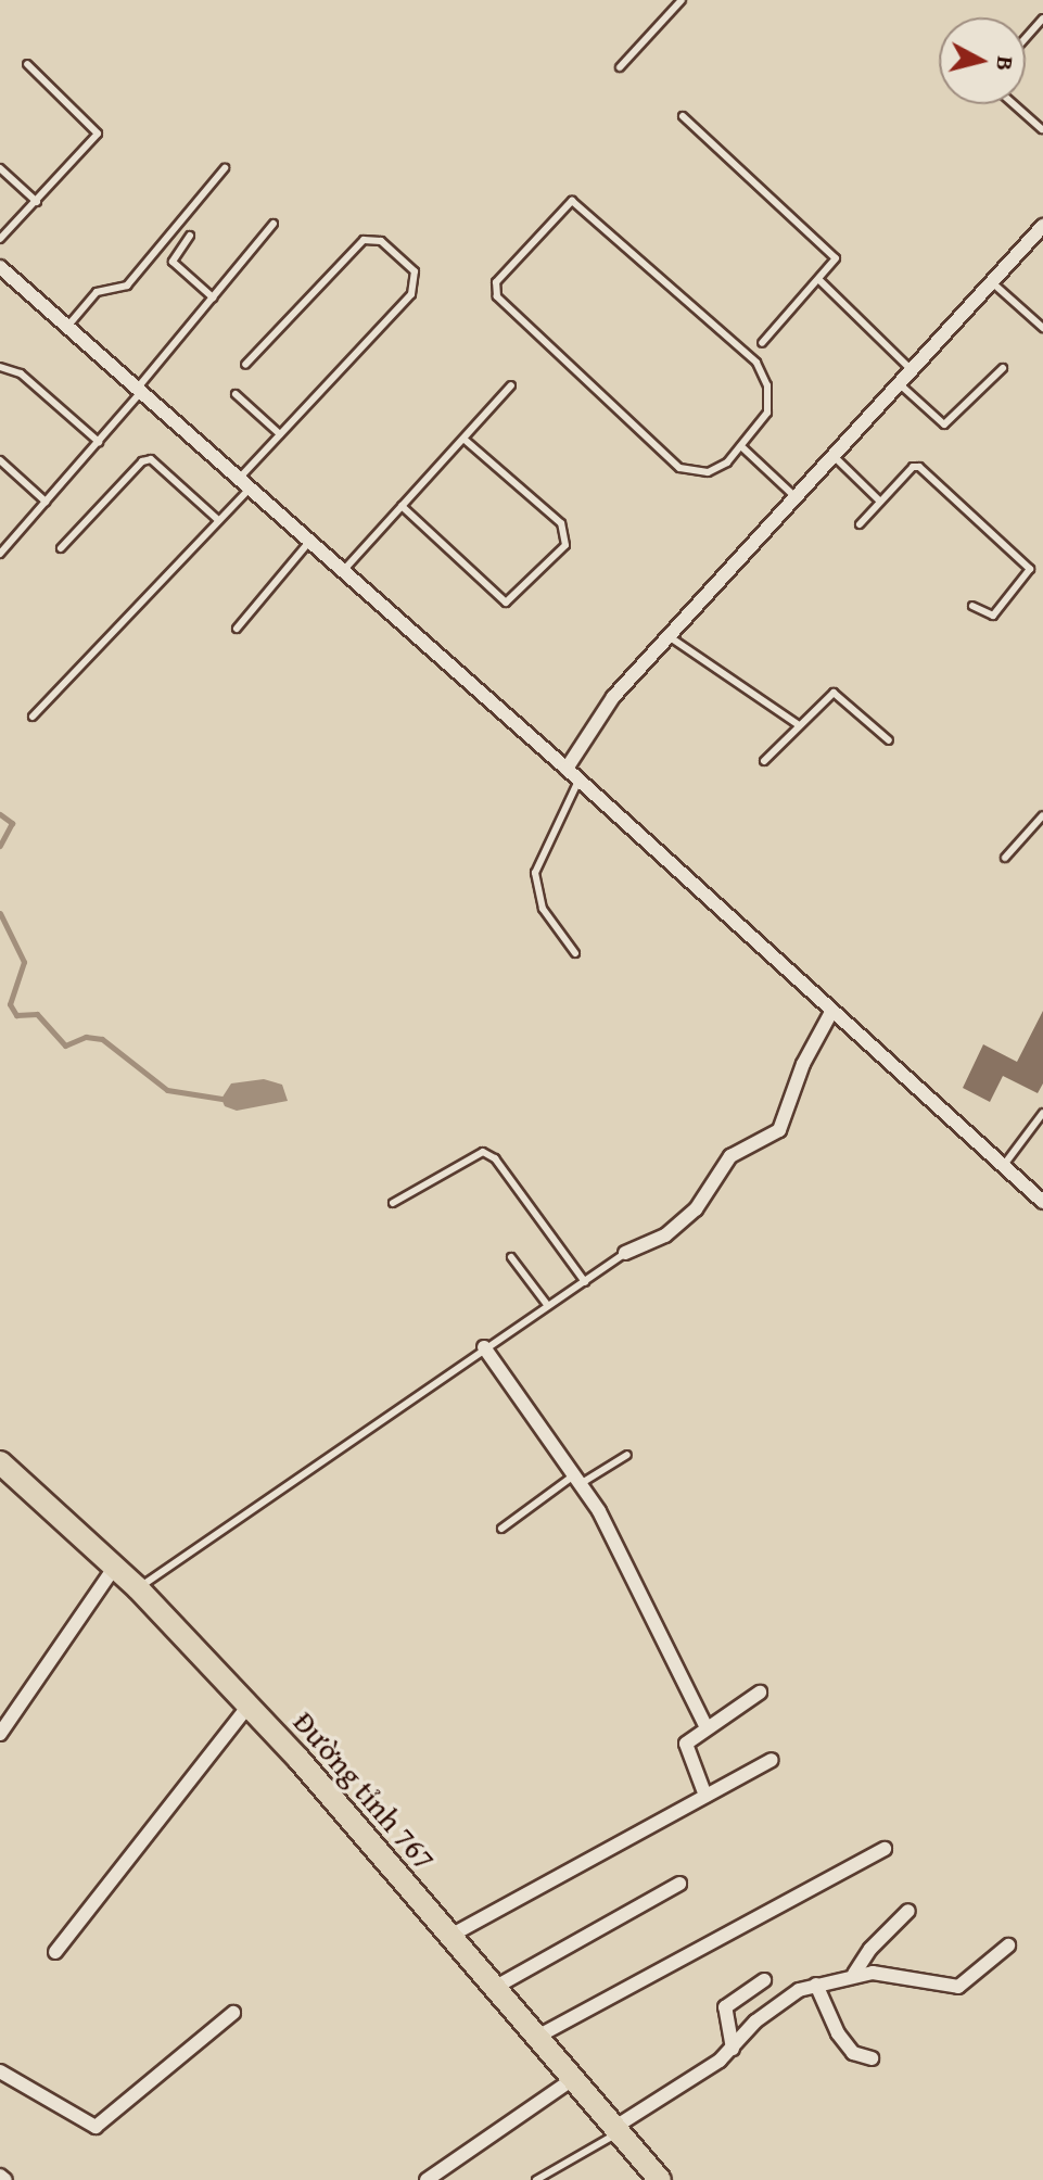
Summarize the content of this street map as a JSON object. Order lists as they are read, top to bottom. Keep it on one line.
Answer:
{"streets":{"main road":["Đường tỉnh 767"]},"north":"right"}
